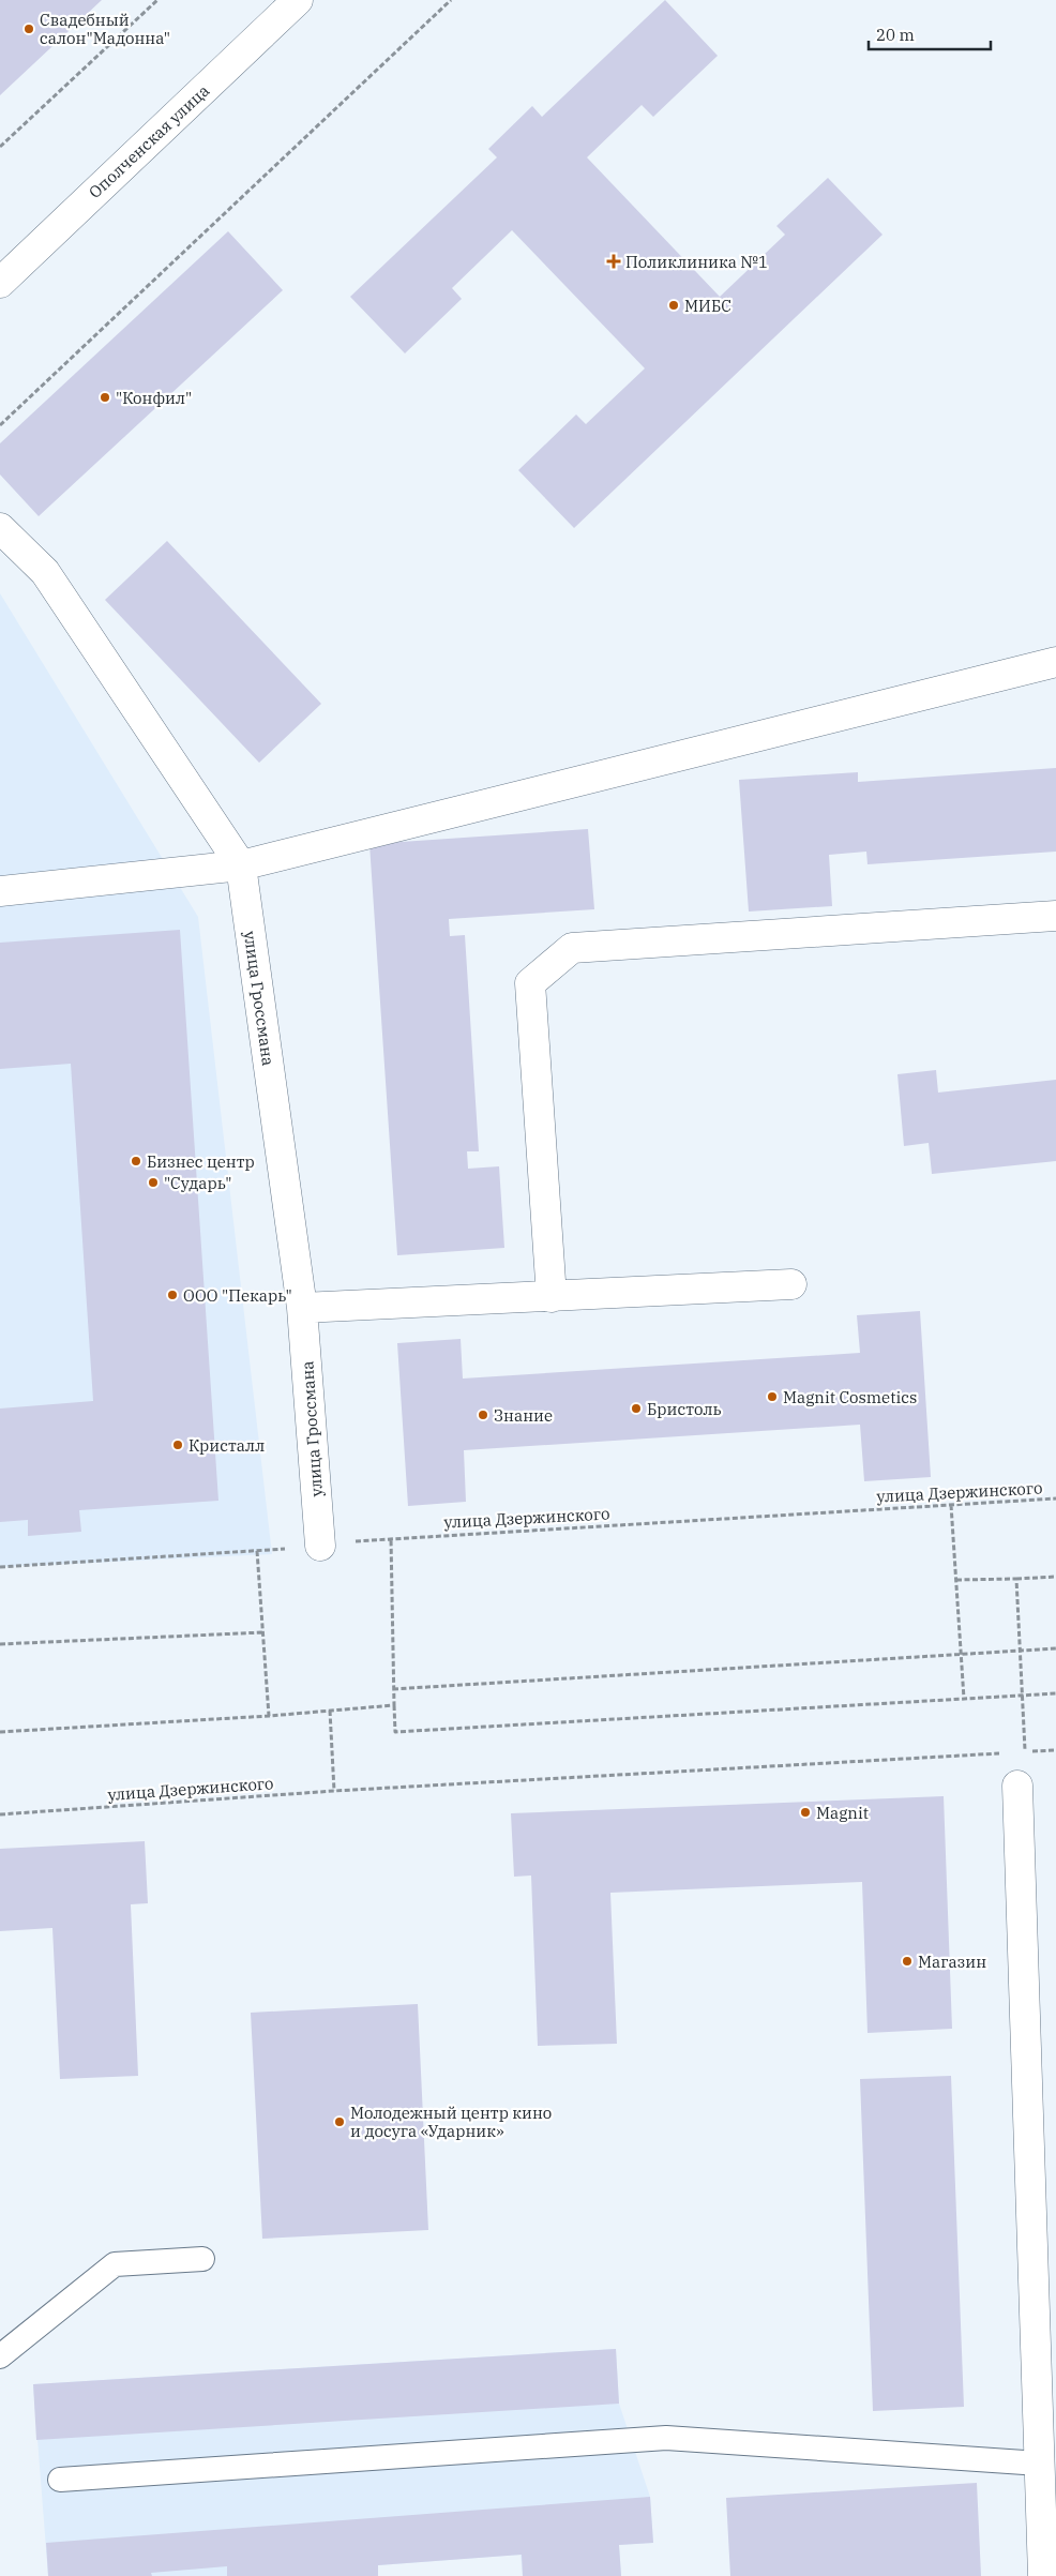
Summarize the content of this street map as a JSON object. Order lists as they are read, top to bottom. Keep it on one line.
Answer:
{"streets":{"street":["Ополченская улица","улица Гроссмана"],"path":["улица Дзержинского"]},"crossings":[["улица Гроссмана","улица Дзержинского"]],"places":{"other":["Свадебный салон\"Мадонна\"","МИБС","\"Конфил\"","Бизнес центр","\"Сударь\"","ООО \"Пекарь\"","Magnit Cosmetics","Бристоль","Знание","Кристалл","Magnit","Магазин","Молодежный центр кино и досуга «Ударник»"],"health":["Поликлиника №1"]},"scale_bar":"20 m"}
